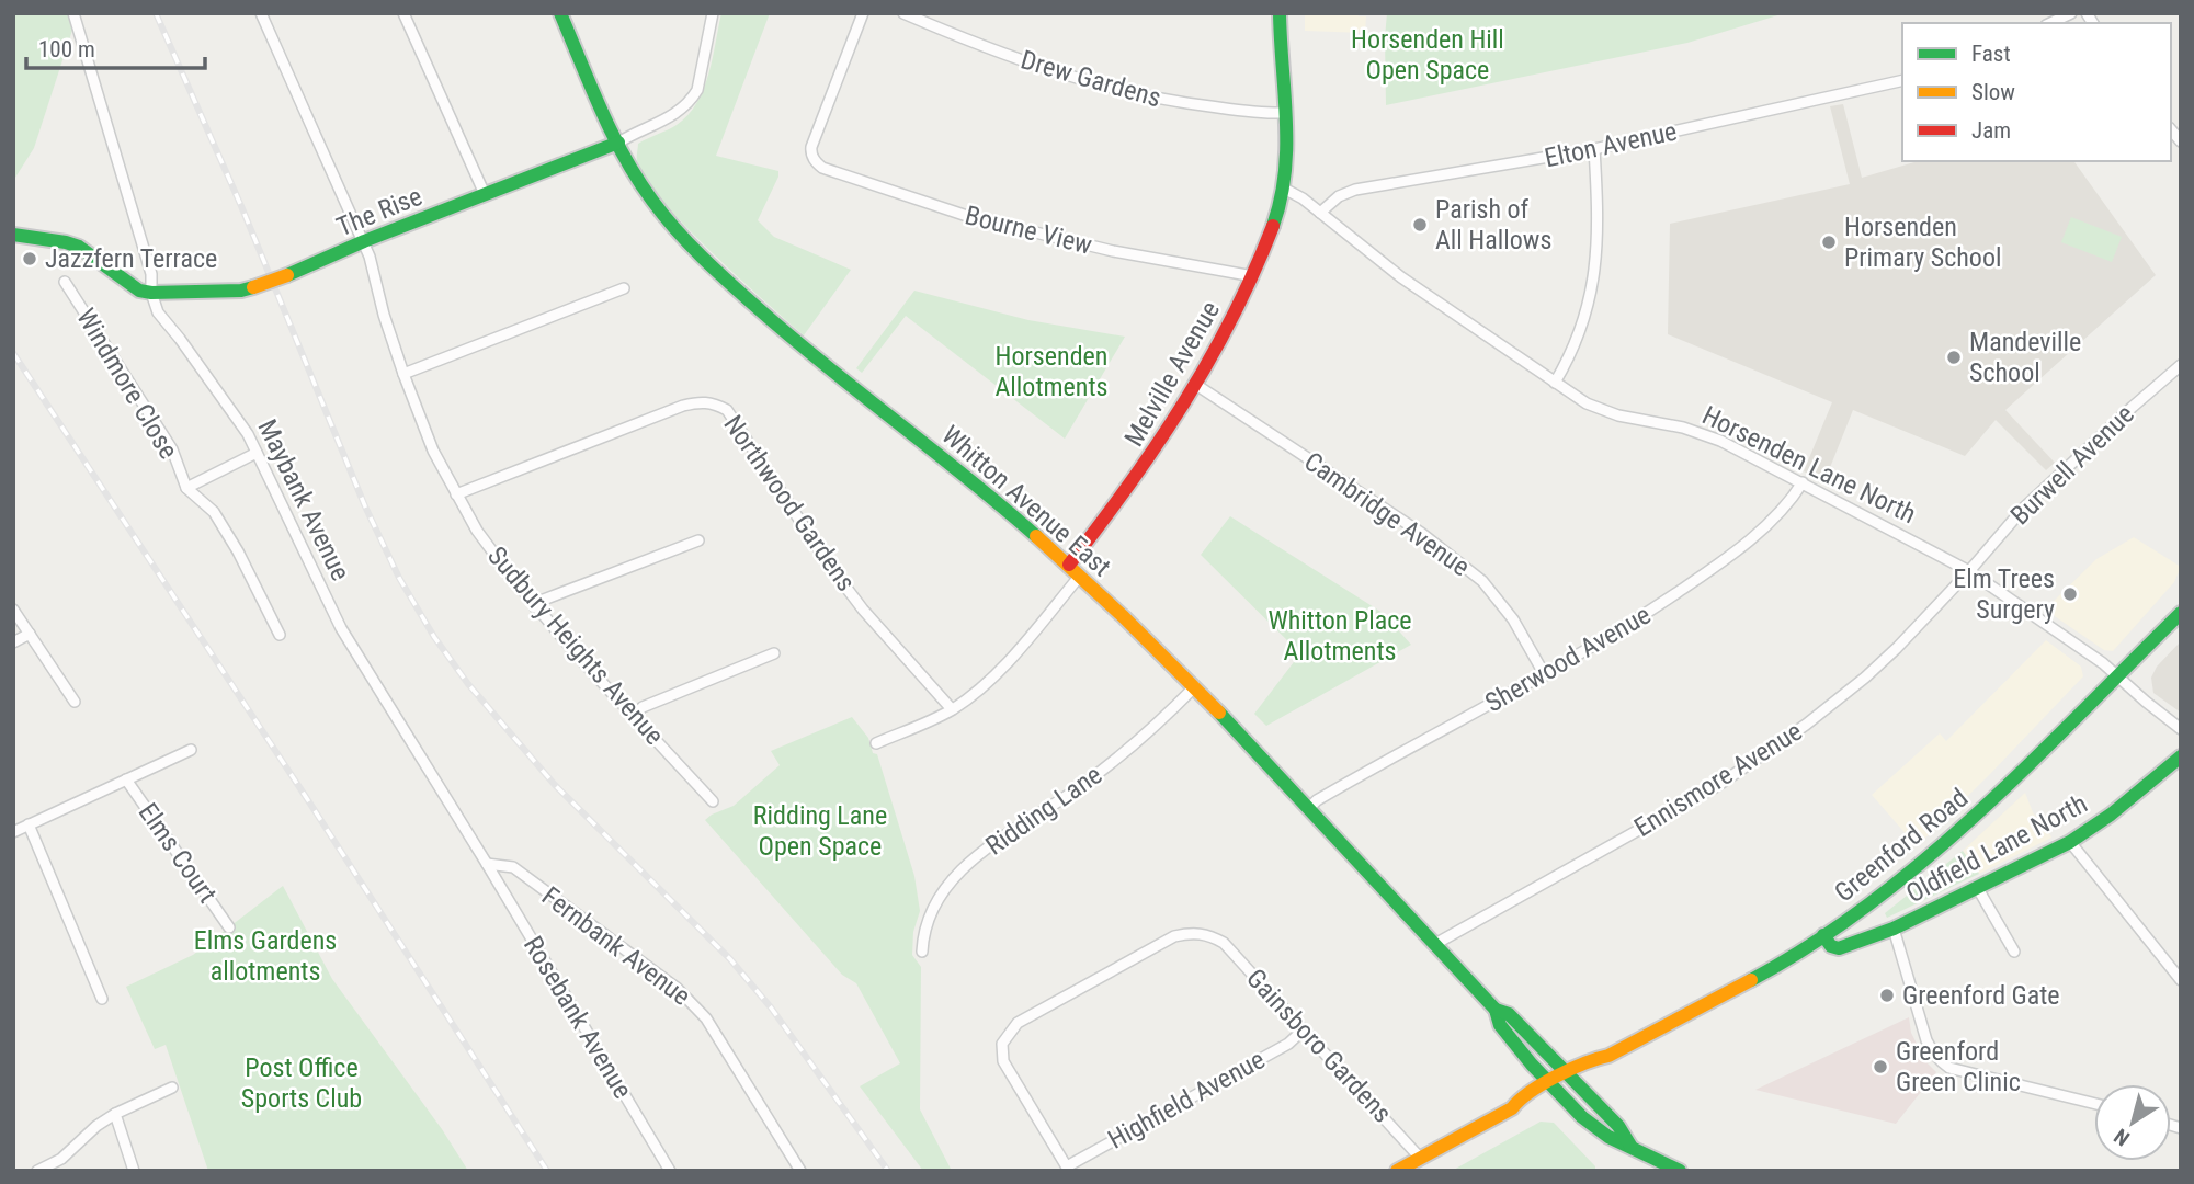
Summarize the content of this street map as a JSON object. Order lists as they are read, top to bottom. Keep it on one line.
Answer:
{"streets":{"main road":["The Rise","Melville Avenue","Whitton Avenue East","Greenford Road","Oldfield Lane North"],"street":["Drew Gardens","Elton Avenue","Bourne View","Windmore Close","Horsenden Lane North","Burwell Avenue","Maybank Avenue","Northwood Gardens","Cambridge Avenue","Sudbury Heights Avenue","Sherwood Avenue","Ennismore Avenue","Ridding Lane","Elms Court","Fernbank Avenue","Rosebank Avenue","Gainsboro Gardens","Highfield Avenue"]},"crossings":[["Elton Avenue","Horsenden Lane North"],["The Rise","Maybank Avenue"],["The Rise","Whitton Avenue East"],["The Rise","Sudbury Heights Avenue"],["Bourne View","Melville Avenue"],["Melville Avenue","Horsenden Lane North"],["Melville Avenue","Whitton Avenue East"],["Melville Avenue","Cambridge Avenue"],["Windmore Close","Maybank Avenue"],["Horsenden Lane North","Burwell Avenue"],["Horsenden Lane North","Sherwood Avenue"],["Horsenden Lane North","Ennismore Avenue"],["Horsenden Lane North","Greenford Road"],["Burwell Avenue","Ennismore Avenue"],["Maybank Avenue","Fernbank Avenue"],["Maybank Avenue","Rosebank Avenue"],["Whitton Avenue East","Sherwood Avenue"],["Whitton Avenue East","Ennismore Avenue"],["Whitton Avenue East","Ridding Lane"],["Whitton Avenue East","Greenford Road"],["Northwood Gardens","Sudbury Heights Avenue"],["Cambridge Avenue","Sherwood Avenue"],["Greenford Road","Oldfield Lane North"],["Greenford Road","Gainsboro Gardens"],["Fernbank Avenue","Rosebank Avenue"],["Gainsboro Gardens","Highfield Avenue"]],"parks":["Horsenden Hill Open Space","Horsenden Allotments","Whitton Place Allotments","Ridding Lane Open Space","Elms Gardens allotments","Post Office Sports Club"],"places":["Parish of All Hallows","Horsenden Primary School","Jazzfern Terrace","Mandeville School","Elm Trees Surgery","Greenford Gate","Greenford Green Clinic"],"legend":["Fast","Slow","Jam"],"scale_bar":"100 m","north":"bottom left"}
